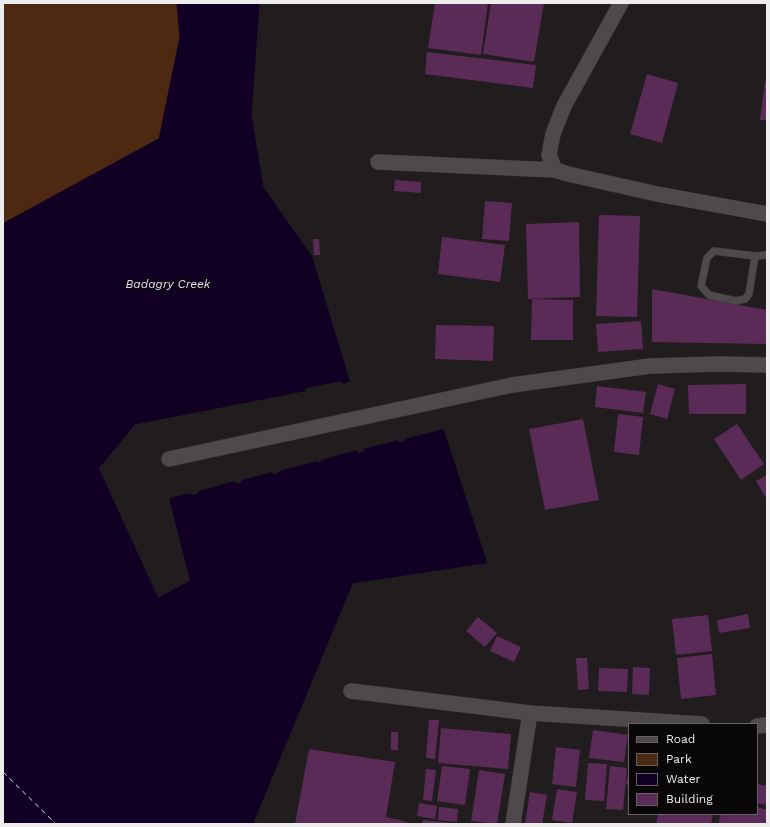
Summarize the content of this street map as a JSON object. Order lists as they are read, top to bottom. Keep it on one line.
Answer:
{"water":["Badagry Creek"],"legend":["Road","Park","Water","Building"]}
